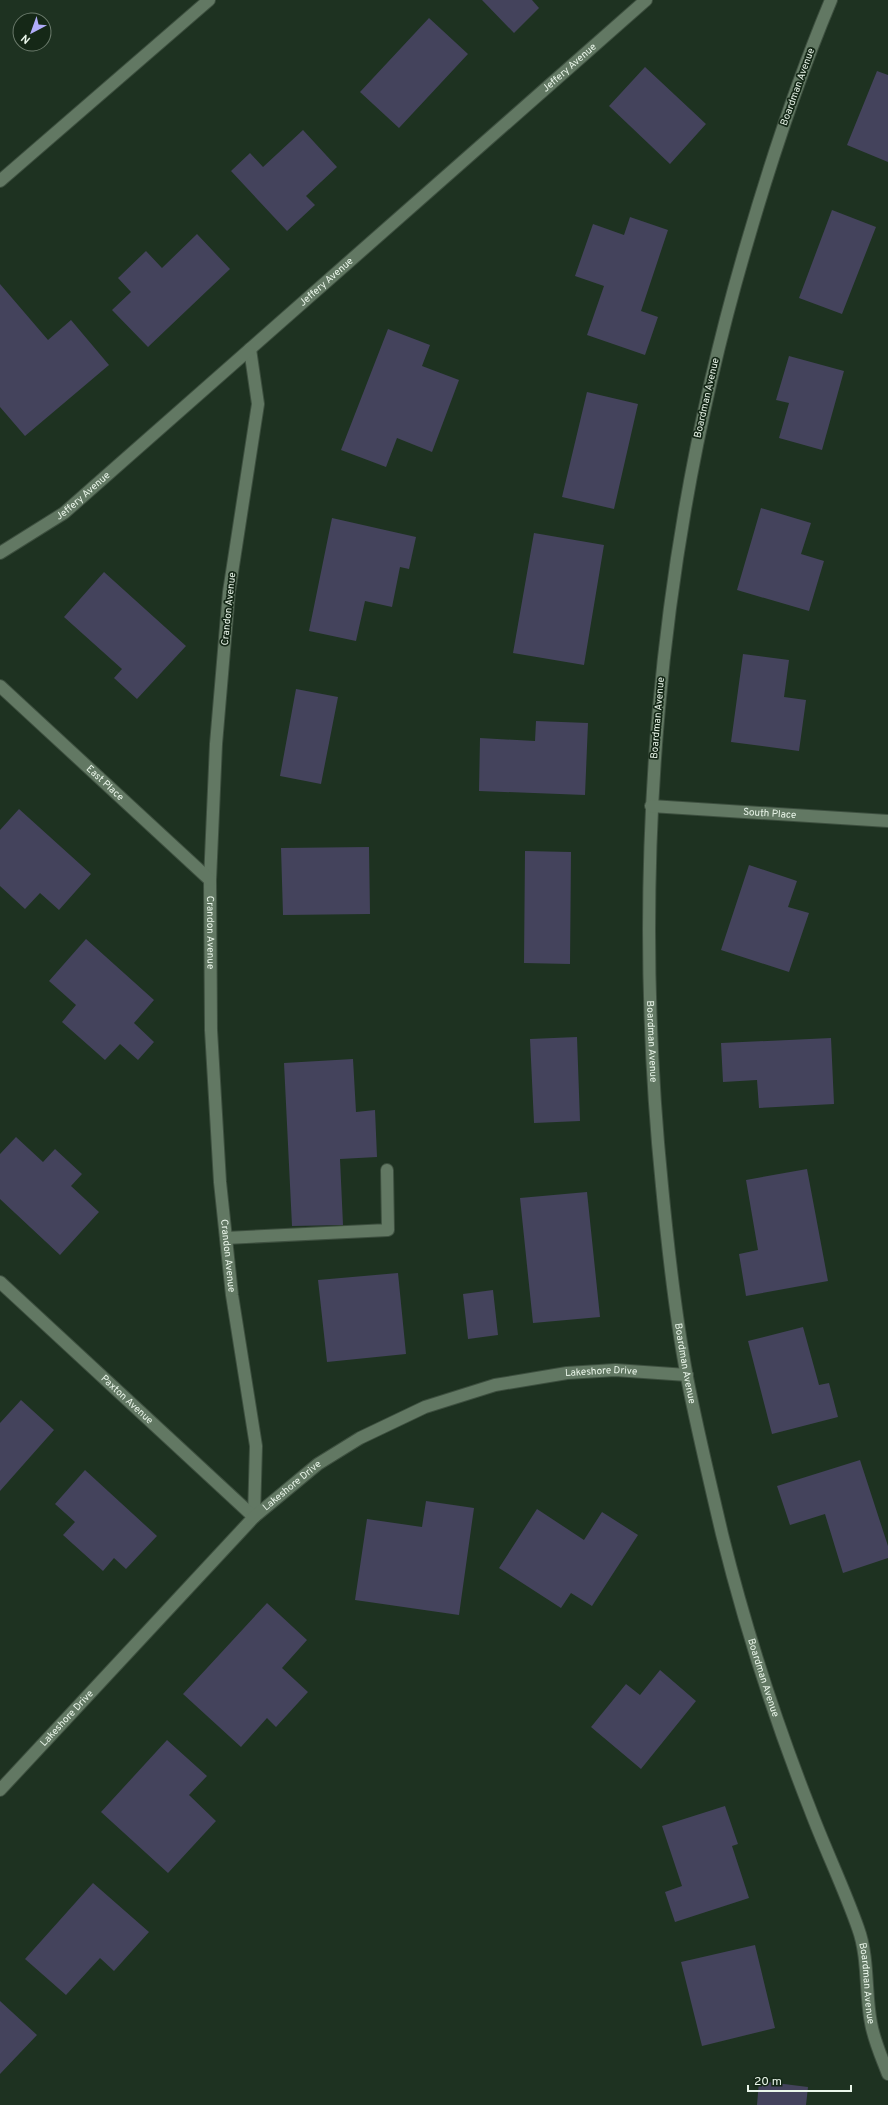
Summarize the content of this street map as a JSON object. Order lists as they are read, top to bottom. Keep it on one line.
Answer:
{"streets":{"street":["Jeffery Avenue","Boardman Avenue","Crandon Avenue","East Place","South Place","Lakeshore Drive","Paxton Avenue"]},"crossings":[["Jeffery Avenue","Crandon Avenue"],["Boardman Avenue","South Place"],["Boardman Avenue","Lakeshore Drive"],["Crandon Avenue","East Place"],["Crandon Avenue","Lakeshore Drive"],["Crandon Avenue","Paxton Avenue"],["Lakeshore Drive","Paxton Avenue"]],"scale_bar":"20 m","north":"bottom left"}
